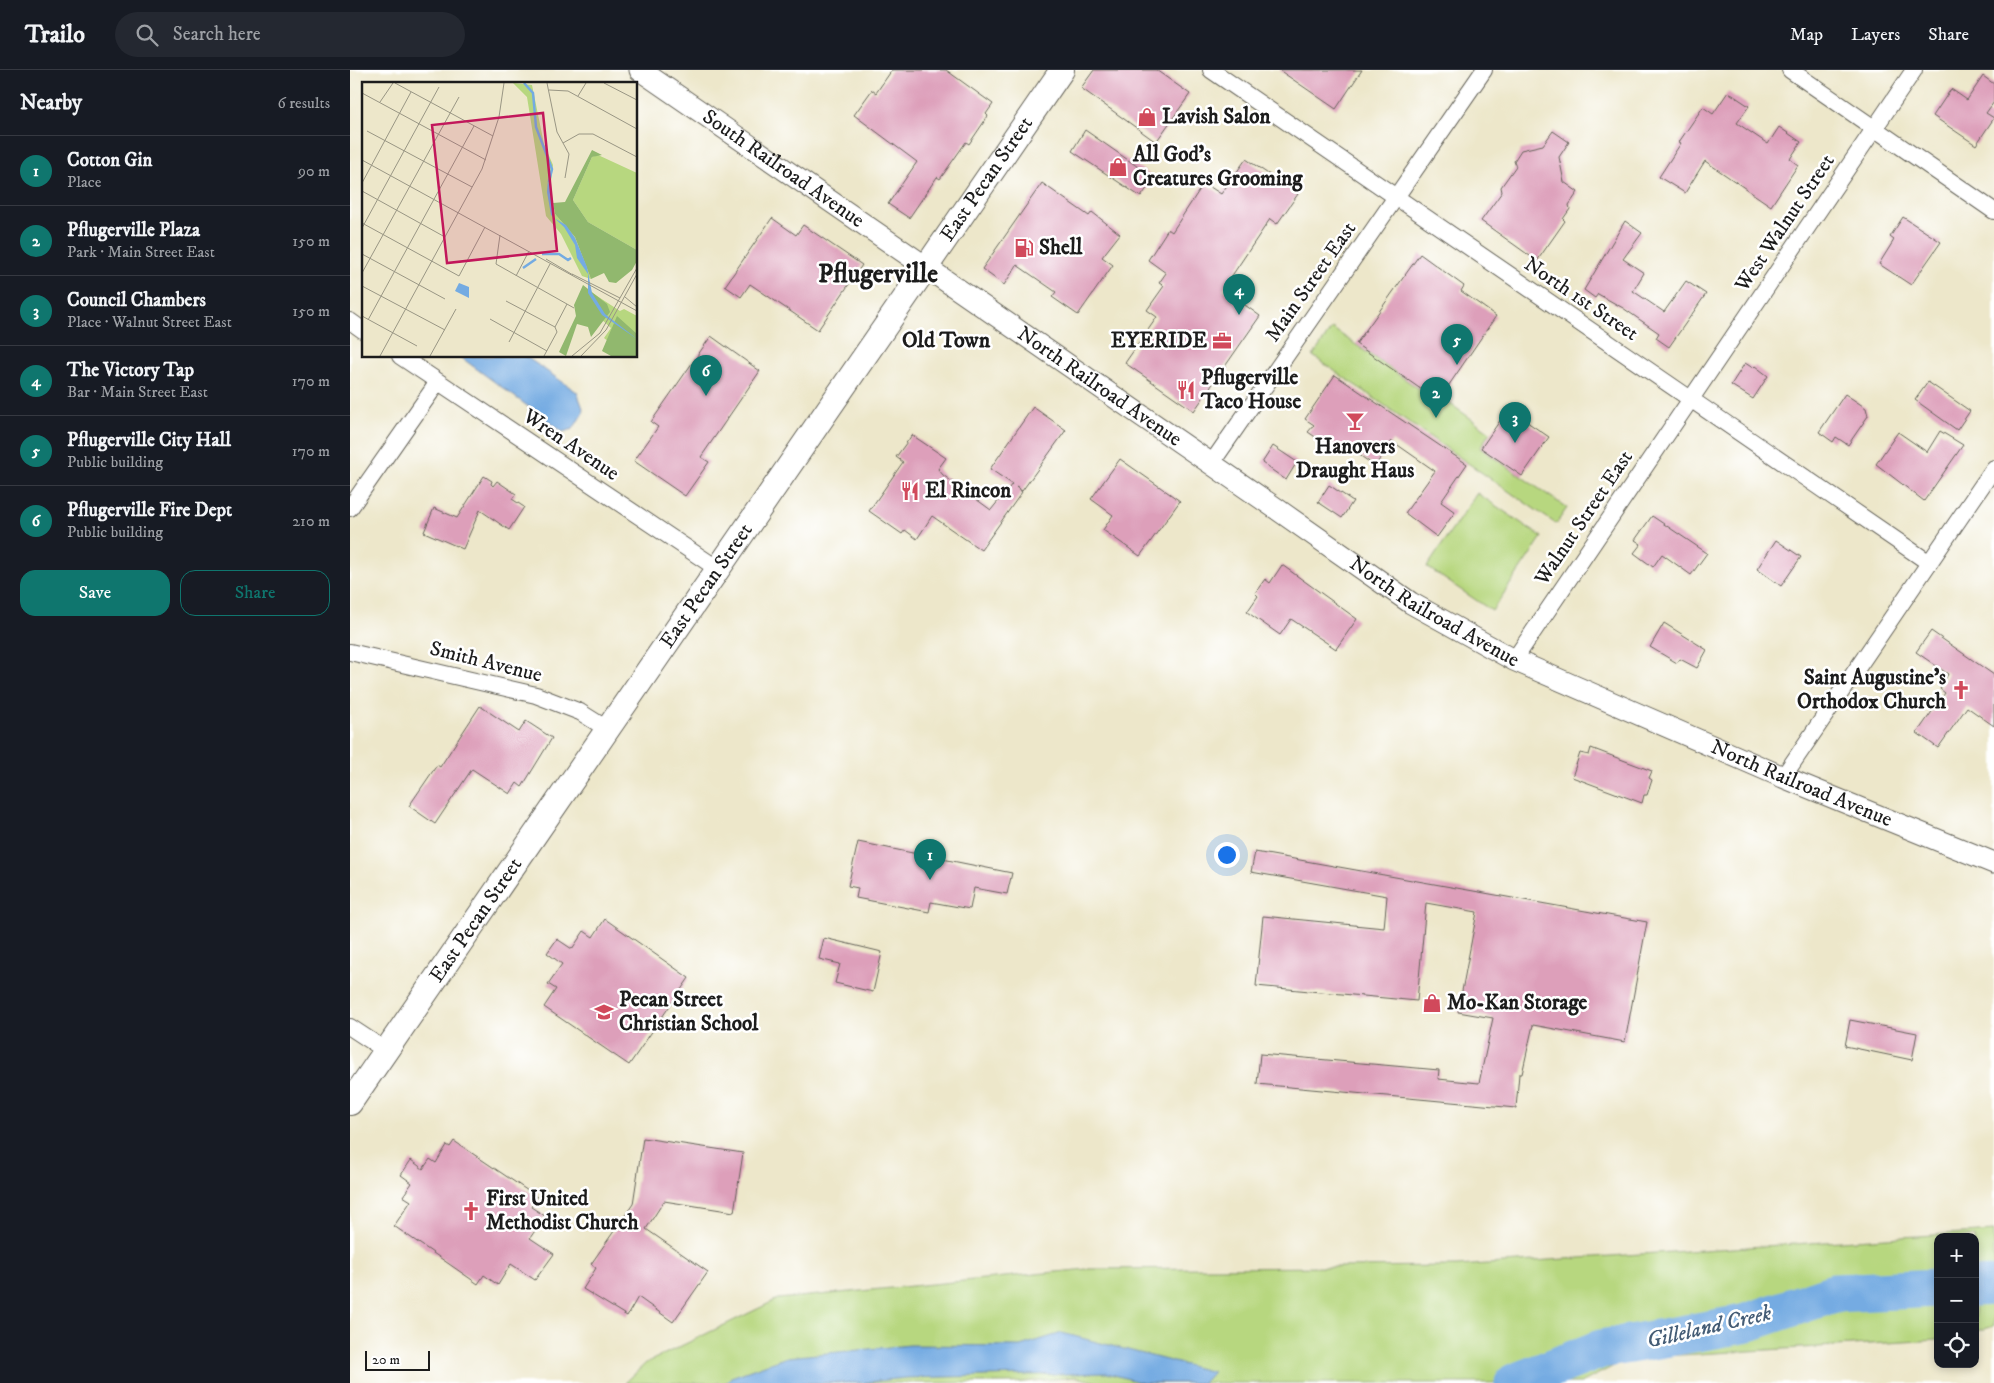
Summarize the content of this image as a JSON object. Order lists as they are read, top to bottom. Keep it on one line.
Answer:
{"streets":{"main road":["East Pecan Street"],"street":["South Railroad Avenue","West Walnut Street","Main Street East","North 1st Street","North Railroad Avenue","Wren Avenue","Walnut Street East","Smith Avenue"]},"crossings":[["South Railroad Avenue","East Pecan Street"],["South Railroad Avenue","North Railroad Avenue"],["East Pecan Street","North Railroad Avenue"],["East Pecan Street","Wren Avenue"],["East Pecan Street","Smith Avenue"],["West Walnut Street","North 1st Street"],["West Walnut Street","Walnut Street East"],["Main Street East","North 1st Street"],["Main Street East","North Railroad Avenue"],["North 1st Street","Walnut Street East"],["North Railroad Avenue","Walnut Street East"]],"districts":["Pflugerville","Old Town"],"water":["Gilleland Creek"],"places":{"shop":["Lavish Salon","All God's Creatures Grooming","Mo-Kan Storage"],"fuel station":["Shell"],"office":["EYERIDE"],"restaurant":["Pflugerville Taco House","El Rincon"],"bar":["Hanovers Draught Haus"],"church":["Saint Augustine's Orthodox Church","First United Methodist Church"],"school or university":["Pecan Street Christian School"]},"scale_bar":"20 m","page":{"header":"Trailo","search":"Search here","nav":["Map","Layers","Share"],"heading":["Nearby","6 results"],"list":[{"mark":"1","name":"Cotton Gin","note":"Place","value":"90 m"},{"mark":"2","name":"Pflugerville Plaza","note":"Park · Main Street East","value":"150 m"},{"mark":"3","name":"Council Chambers","note":"Place · Walnut Street East","value":"150 m"},{"mark":"4","name":"The Victory Tap","note":"Bar · Main Street East","value":"170 m"},{"mark":"5","name":"Pflugerville City Hall","note":"Public building","value":"170 m"},{"mark":"6","name":"Pflugerville Fire Dept","note":"Public building","value":"210 m"}],"pins":["4","5","6","2","3","1"],"buttons":["Save","Share"],"map_buttons":["+","−"],"scale":"20 m"}}
